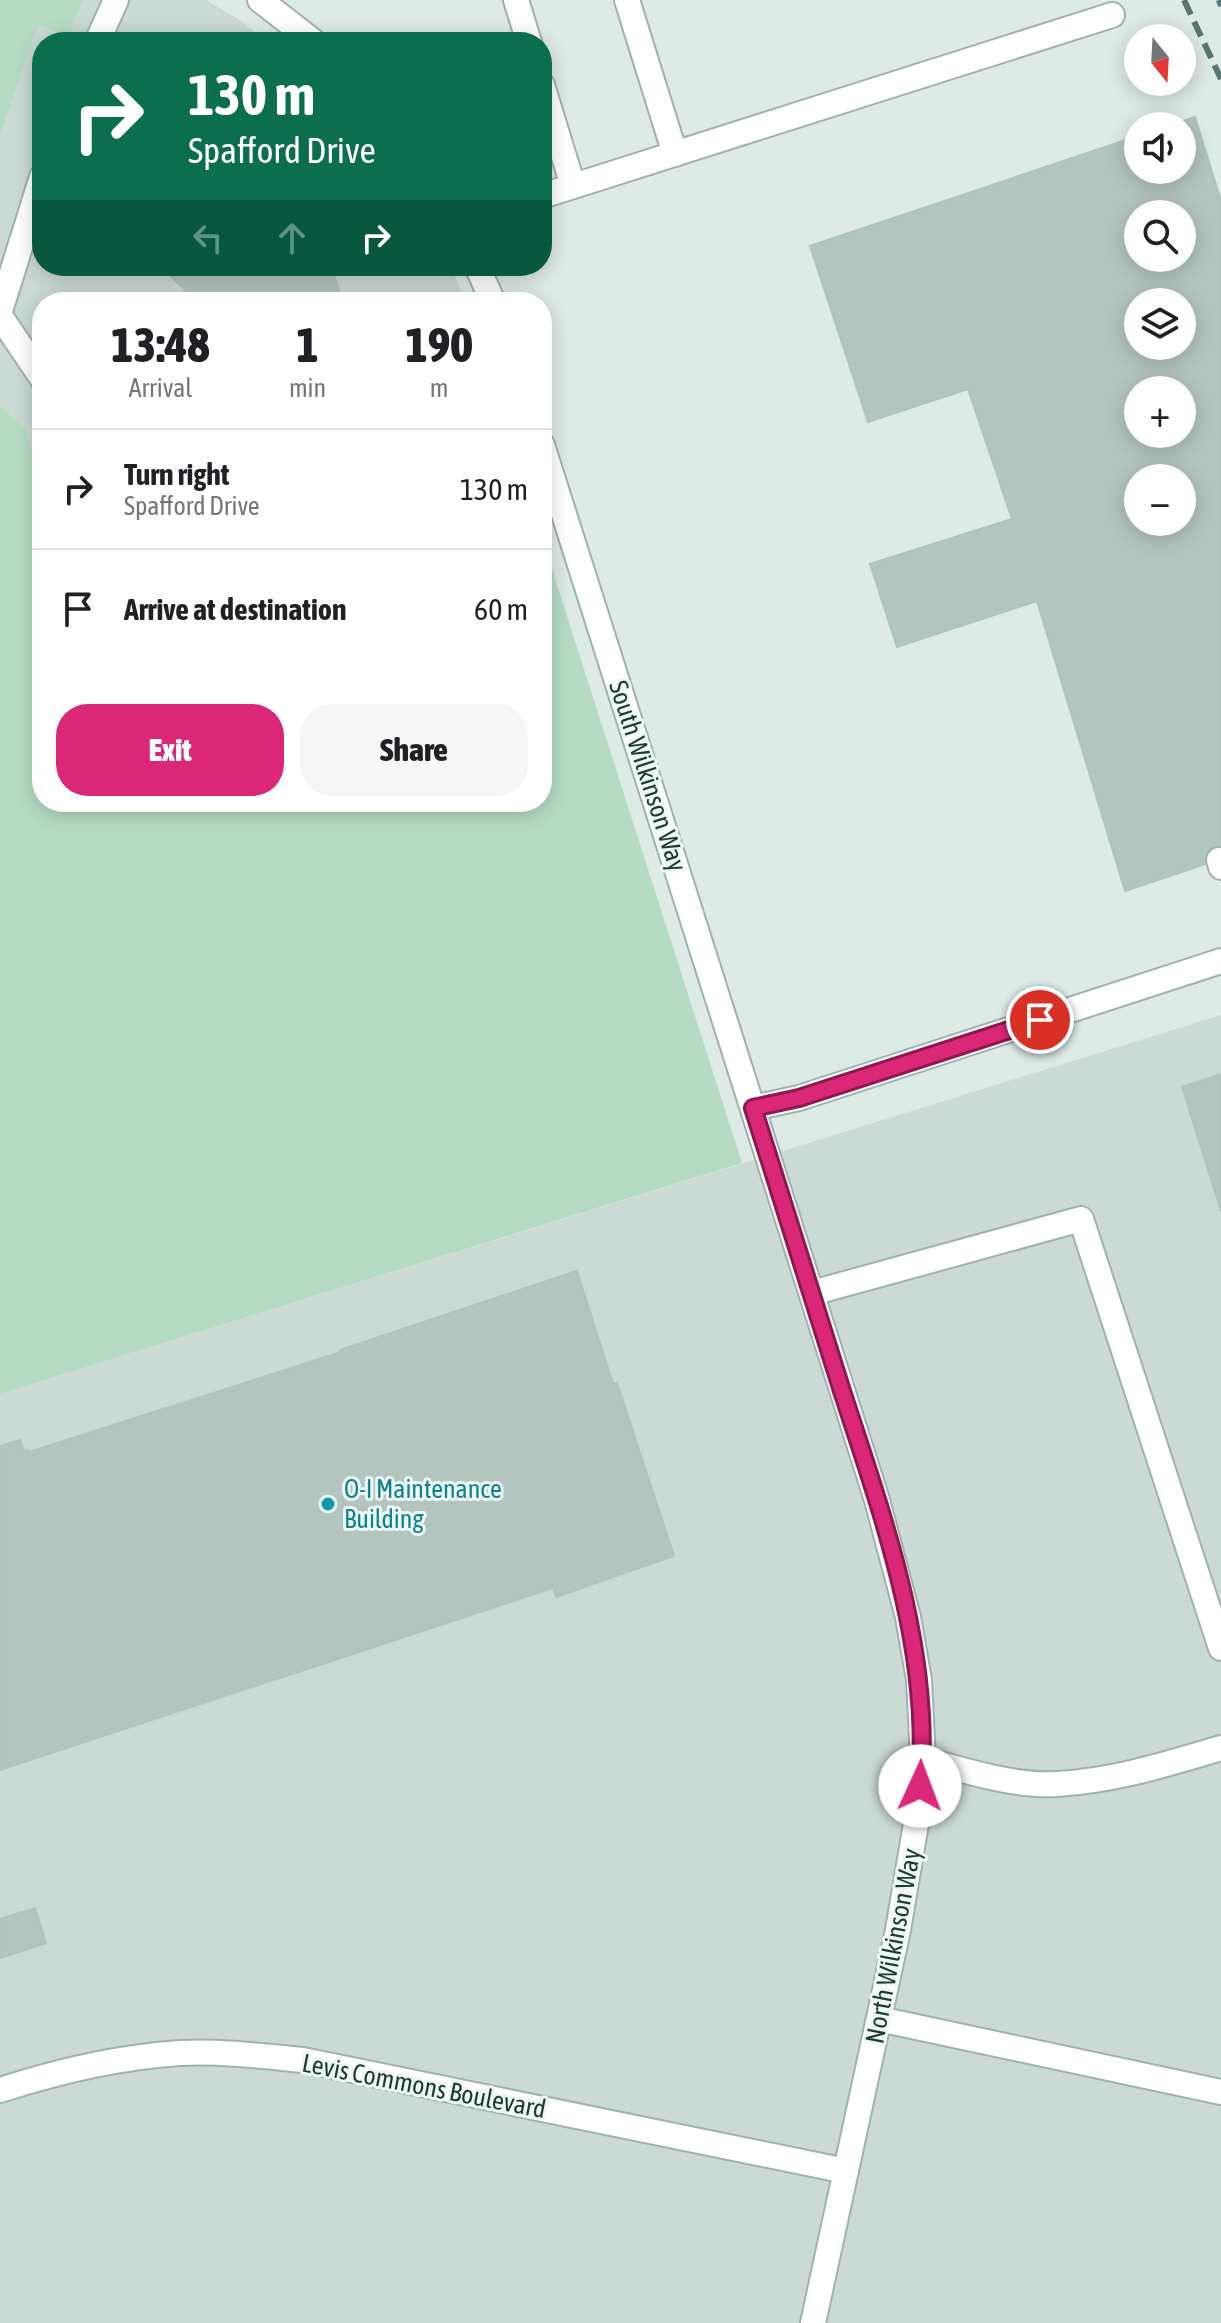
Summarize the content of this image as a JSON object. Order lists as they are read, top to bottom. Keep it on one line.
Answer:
{"streets":{"street":["South Wilkinson Way","North Wilkinson Way","Levis Commons Boulevard"]},"crossings":[["South Wilkinson Way","North Wilkinson Way"],["North Wilkinson Way","Levis Commons Boulevard"]],"places":["O-I Maintenance Building"],"north":"bottom","page":{"map_buttons":["+","−"],"turn":["130 m","Spafford Drive"],"eta":["13:48","Arrival","1","min","190","m"],"list":[{"name":"Turn right","note":"Spafford Drive","value":"130 m"},{"name":"Arrive at destination","value":"60 m"}],"buttons":["Exit","Share"]}}
